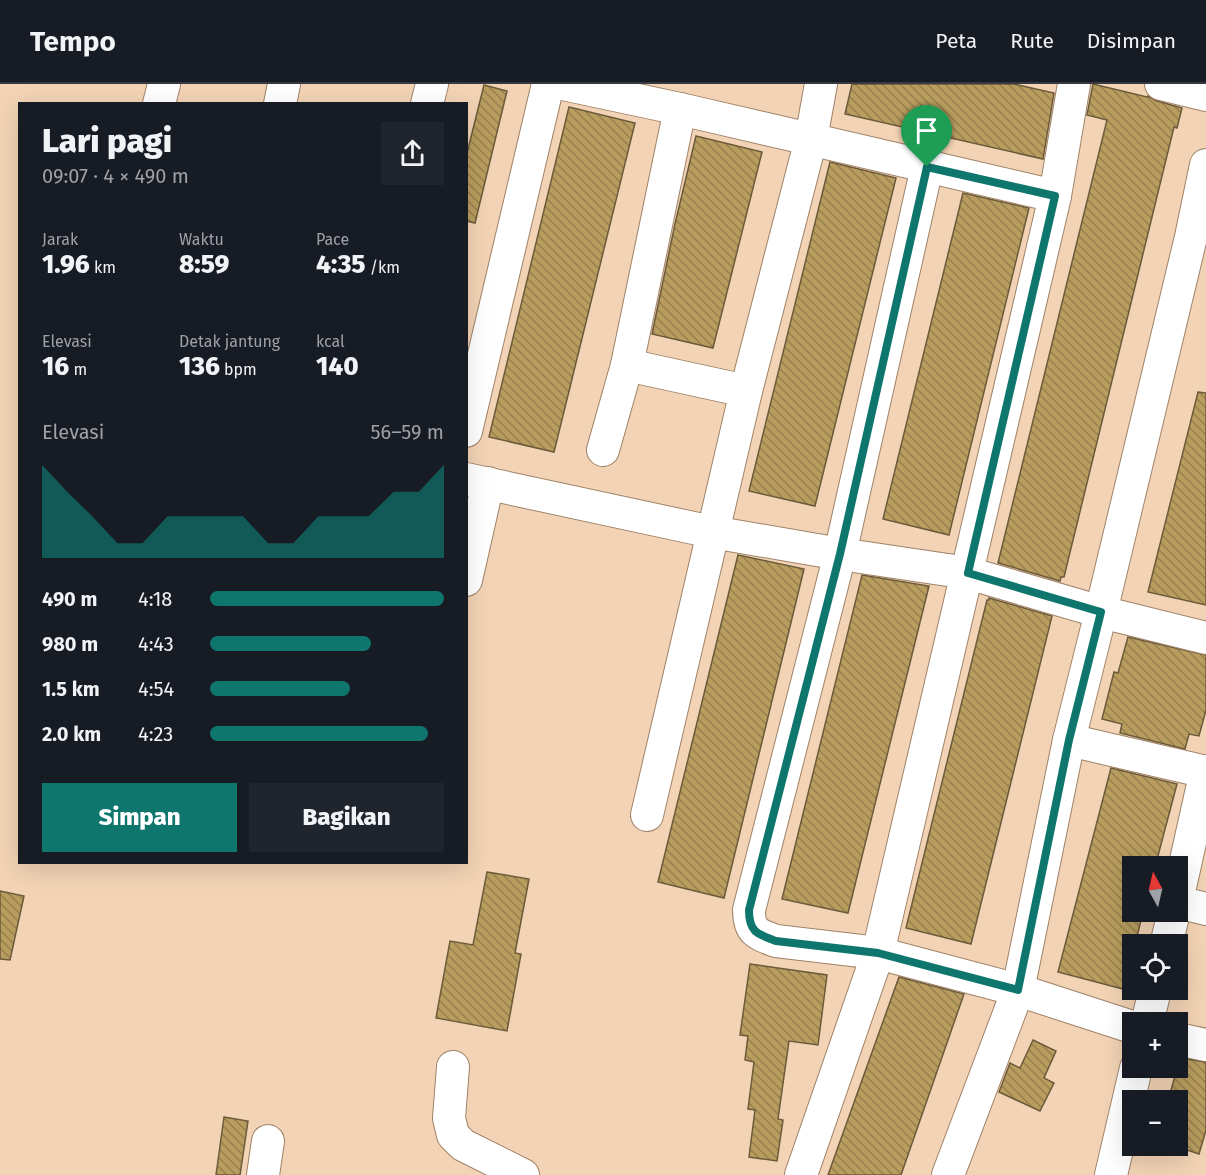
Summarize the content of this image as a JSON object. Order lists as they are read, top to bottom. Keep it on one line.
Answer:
{"north":"top","page":{"header":"Tempo","nav":["Peta","Rute","Disimpan"],"heading":["Lari pagi","09:07 · 4 × 490 m"],"stats":[["Jarak","1.96 km"],["Waktu","8:59"],["Pace","4:35 /km"],["Elevasi","16 m"],["Detak jantung","136 bpm"],["kcal","140"]],"chart":["Elevasi","56–59 m"],"list":[{"name":"490 m","note":"4:18"},{"name":"980 m","note":"4:43"},{"name":"1.5 km","note":"4:54"},{"name":"2.0 km","note":"4:23"}],"buttons":["Simpan","Bagikan"],"map_buttons":["+","−"]}}
